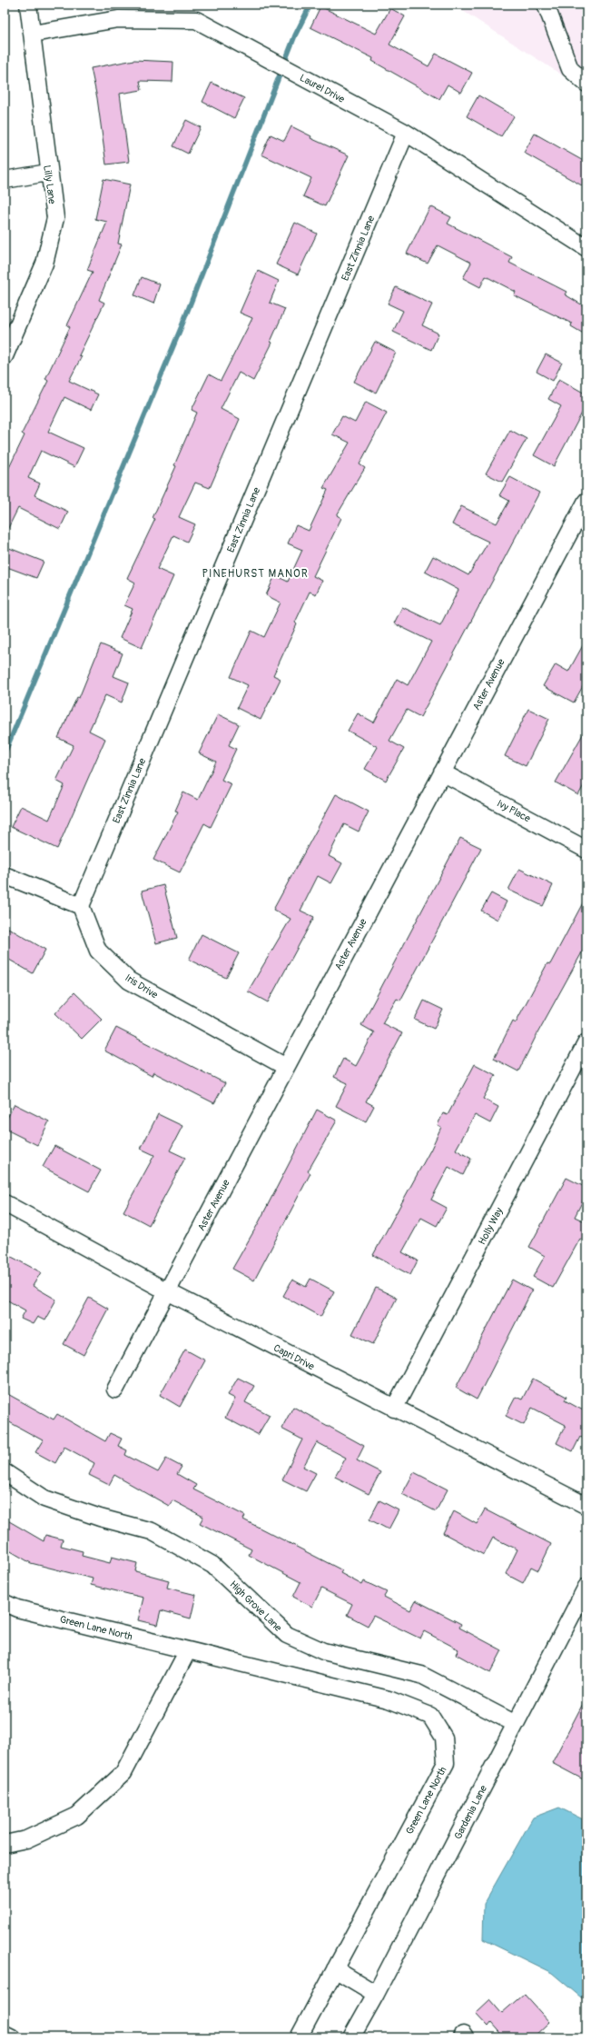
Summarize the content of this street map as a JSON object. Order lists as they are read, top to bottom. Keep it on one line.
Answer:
{"streets":{"street":["Laurel Drive","Lilly Lane","East Zinnia Lane","Aster Avenue","Ivy Place","Iris Drive","Holly Way","Capri Drive","High Grove Lane","Green Lane North","Gardenia Lane"]},"crossings":[["Laurel Drive","Lilly Lane"],["Laurel Drive","East Zinnia Lane"],["East Zinnia Lane","Iris Drive"],["Aster Avenue","Ivy Place"],["Aster Avenue","Iris Drive"],["Aster Avenue","Capri Drive"],["Holly Way","Capri Drive"],["High Grove Lane","Gardenia Lane"]],"districts":["PINEHURST MANOR"]}
